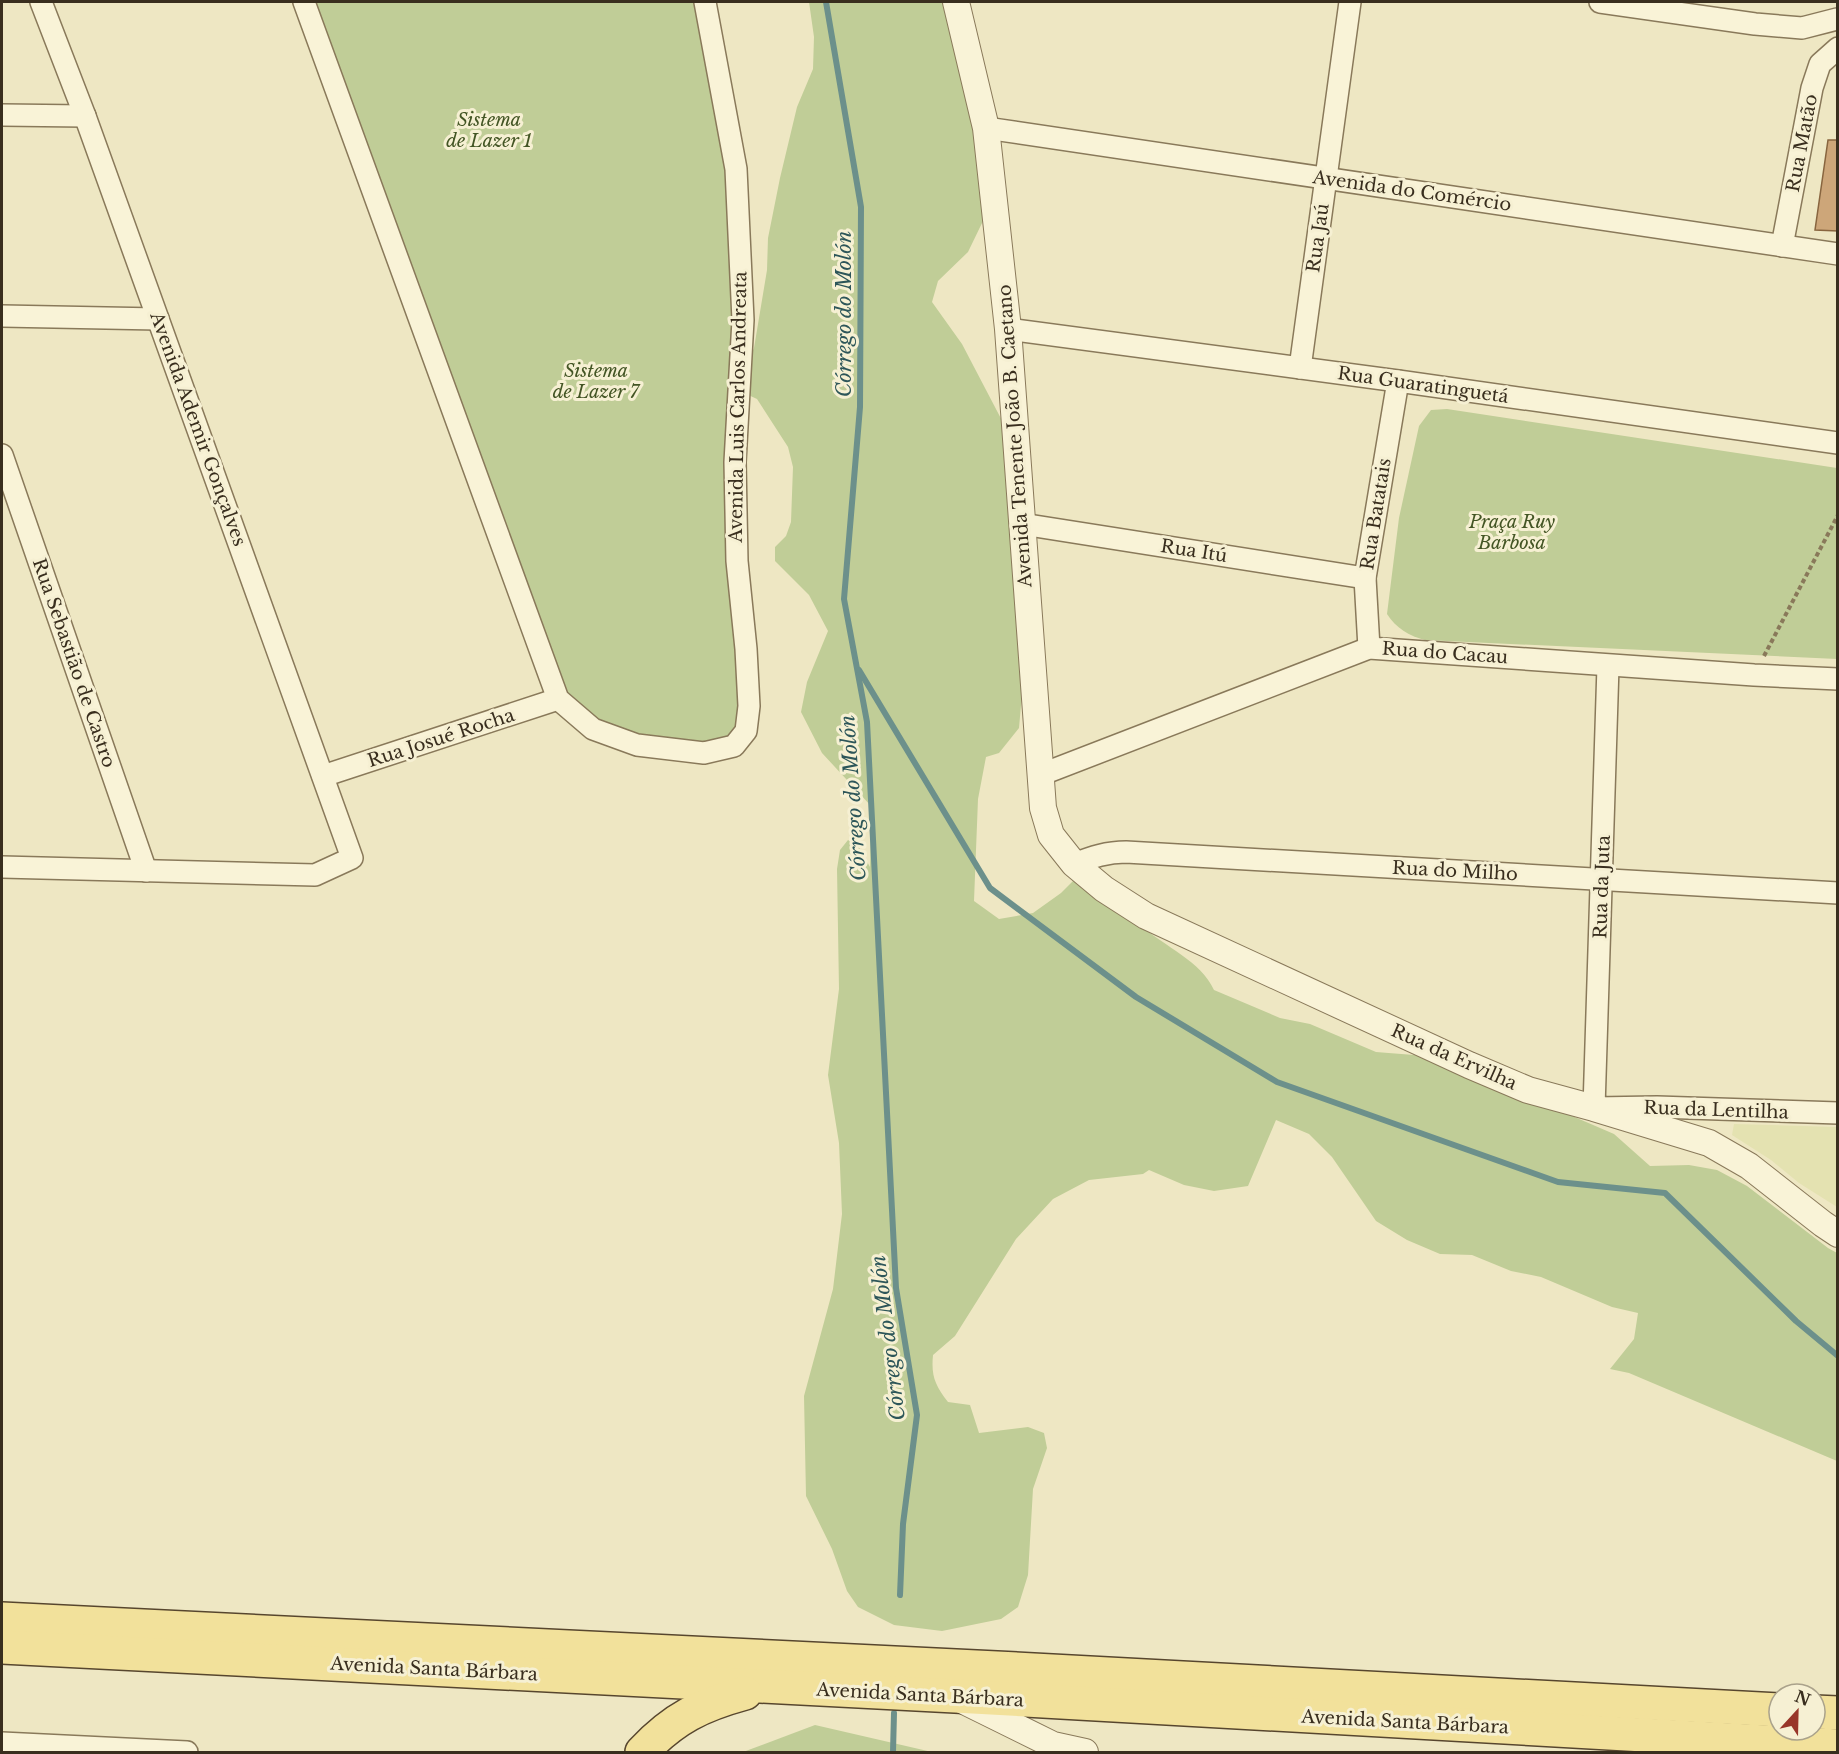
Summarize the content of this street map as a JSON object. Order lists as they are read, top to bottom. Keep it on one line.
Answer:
{"streets":{"main road":["Avenida Santa Bárbara"],"street":["Rua Matão","Avenida do Comércio","Rua Jaú","Rua Guaratinguetá","Avenida Luis Carlos Andreata","Avenida Ademir Gonçalves","Avenida Tenente João B. Caetano","Rua Batatais","Rua Itú","Rua do Cacau","Rua Sebastião de Castro","Rua Josué Rocha","Rua do Milho","Rua da Juta","Rua da Ervilha","Rua da Lentilha"]},"crossings":[["Rua Matão","Avenida do Comércio"],["Avenida do Comércio","Rua Jaú"],["Avenida do Comércio","Avenida Tenente João B. Caetano"],["Rua Jaú","Rua Guaratinguetá"],["Rua Guaratinguetá","Avenida Tenente João B. Caetano"],["Rua Guaratinguetá","Rua Batatais"],["Avenida Luis Carlos Andreata","Rua Josué Rocha"],["Avenida Ademir Gonçalves","Rua Sebastião de Castro"],["Avenida Ademir Gonçalves","Rua Josué Rocha"],["Avenida Tenente João B. Caetano","Rua Itú"],["Avenida Tenente João B. Caetano","Rua do Cacau"],["Avenida Tenente João B. Caetano","Rua do Milho"],["Avenida Tenente João B. Caetano","Rua da Ervilha"],["Rua Batatais","Rua Itú"],["Rua Batatais","Rua do Cacau"],["Rua do Cacau","Rua da Juta"],["Rua do Milho","Rua da Juta"],["Rua do Milho","Rua da Ervilha"],["Rua da Juta","Rua da Ervilha"],["Rua da Juta","Rua da Lentilha"],["Rua da Ervilha","Rua da Lentilha"]],"water":["Córrego do Molón"],"parks":["Sistema de Lazer 1","Sistema de Lazer 7","Praça Ruy Barbosa"],"north":"top"}
